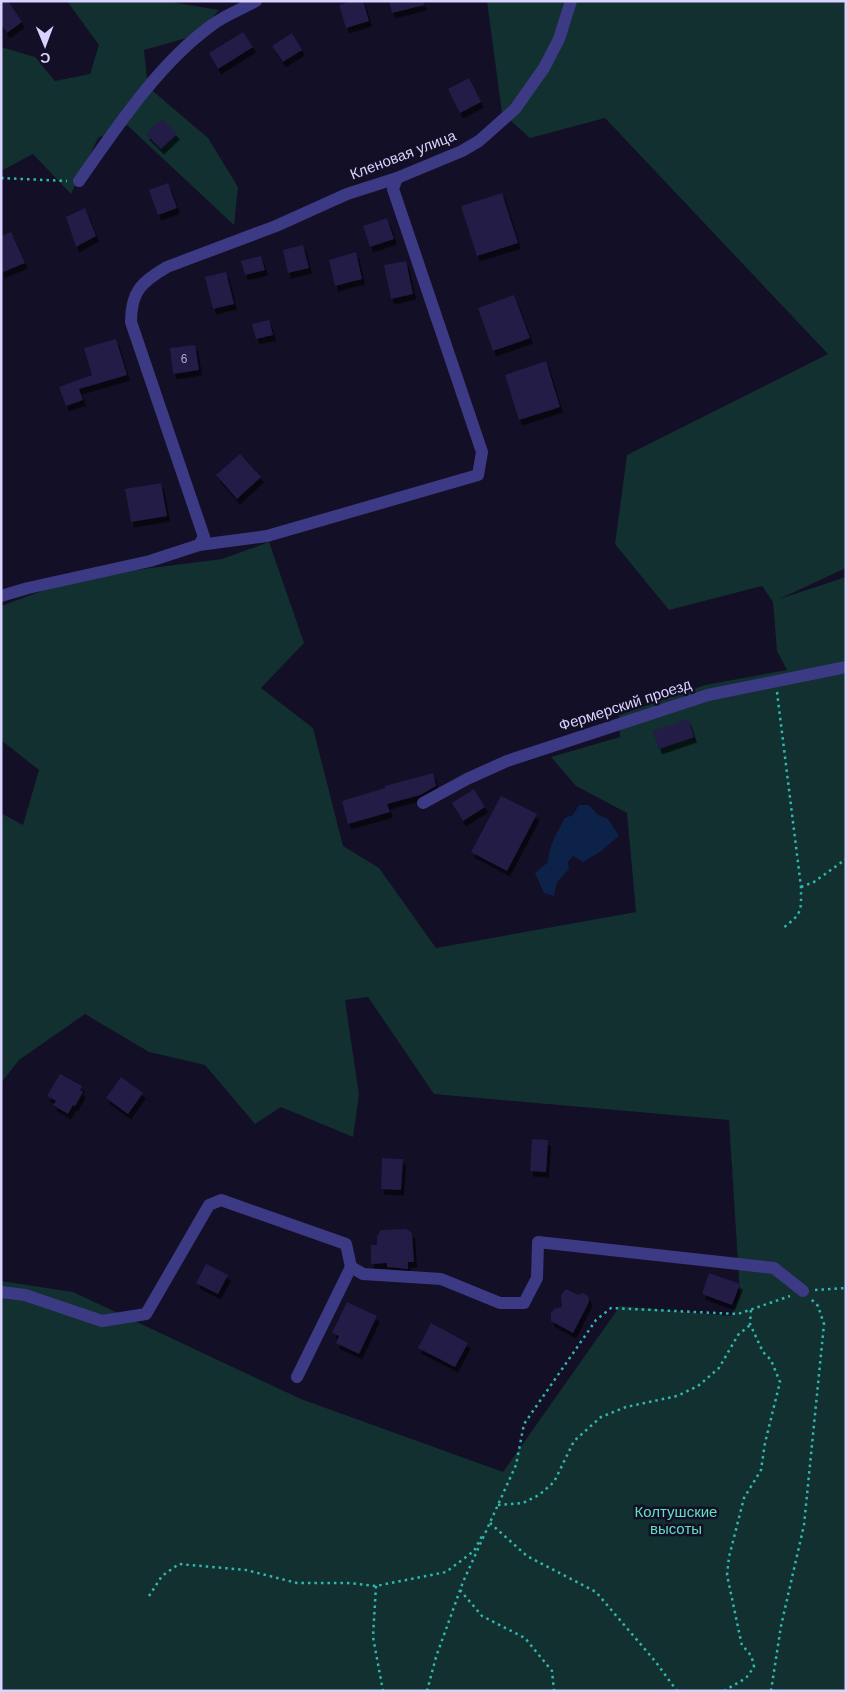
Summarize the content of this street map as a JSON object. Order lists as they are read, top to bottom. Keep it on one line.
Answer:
{"streets":{"street":["Кленовая улица","Фермерский проезд"]},"parks":["Колтушские высоты"],"house_numbers":["6"],"north":"bottom"}
